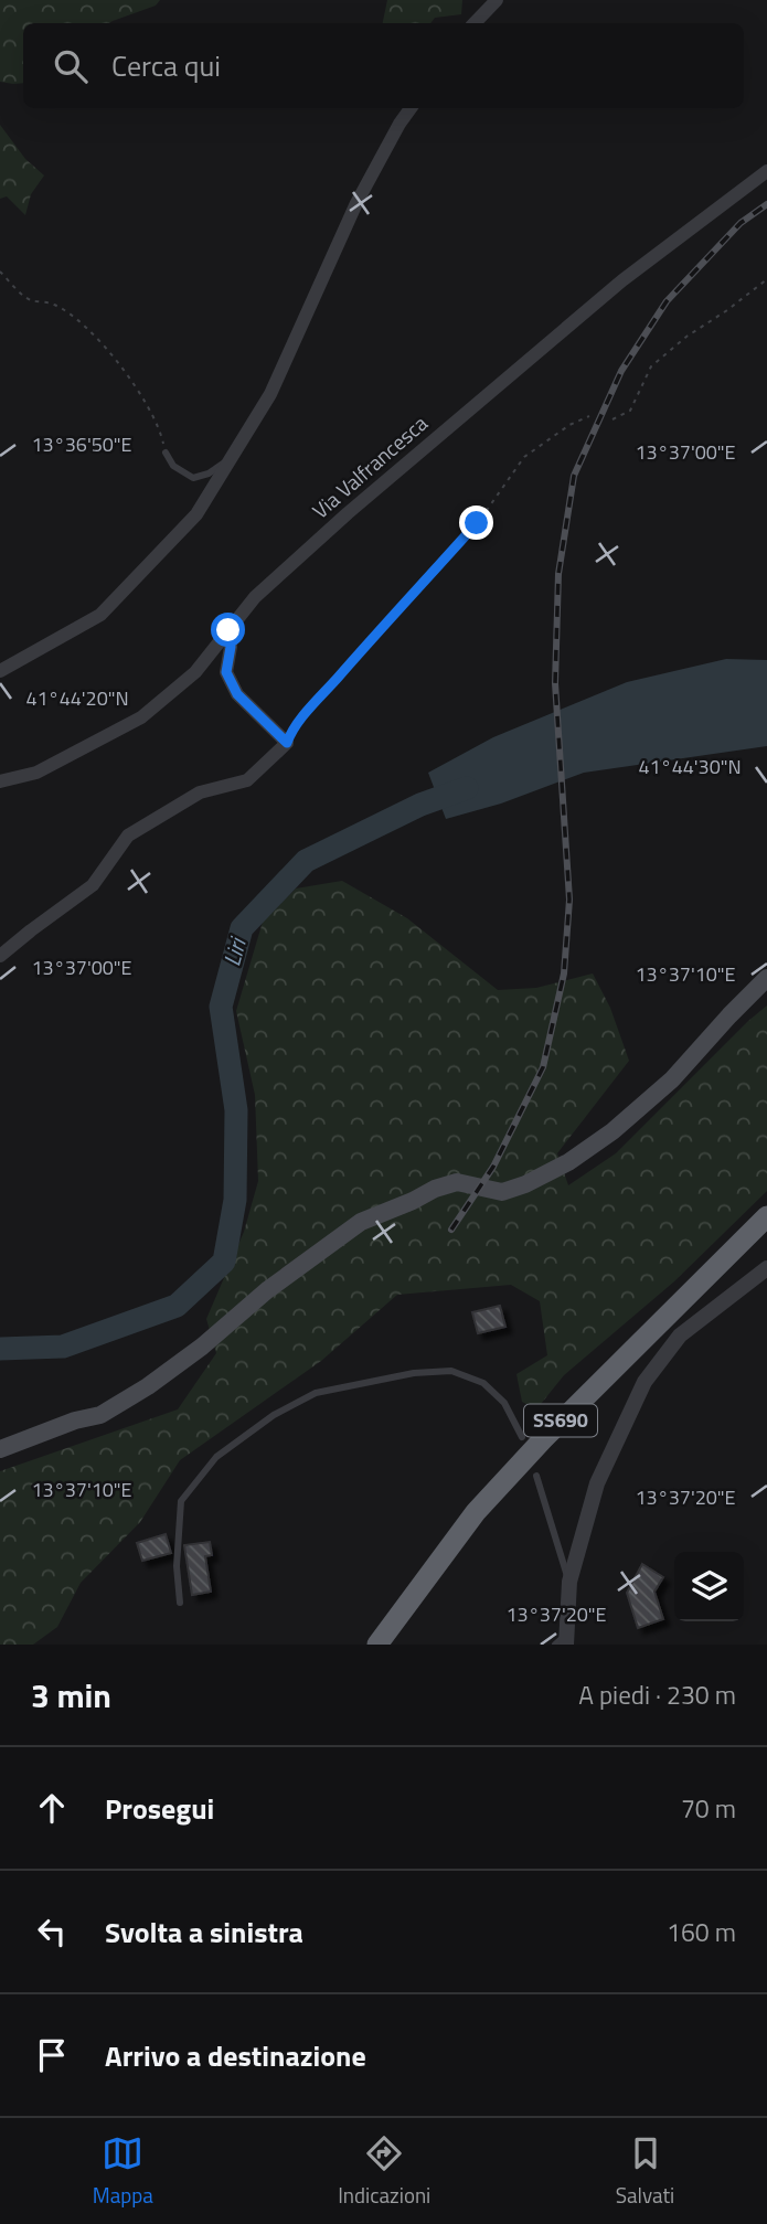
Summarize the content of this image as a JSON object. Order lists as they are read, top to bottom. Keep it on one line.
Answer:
{"streets":{"highway":["SS690"],"street":["Via Valfrancesca"]},"water":["Liri"],"page":{"search":"Cerca qui","heading":["3 min","A piedi · 230 m"],"list":[["Prosegui","70 m"],["Svolta a sinistra","160 m"],"Arrivo a destinazione"],"nav":["Mappa","Indicazioni","Salvati"]},"coordinates":["13°36'50\"E","13°37'00\"E","41°44'20\"N","41°44'30\"N","13°37'10\"E","13°37'20\"E"]}
